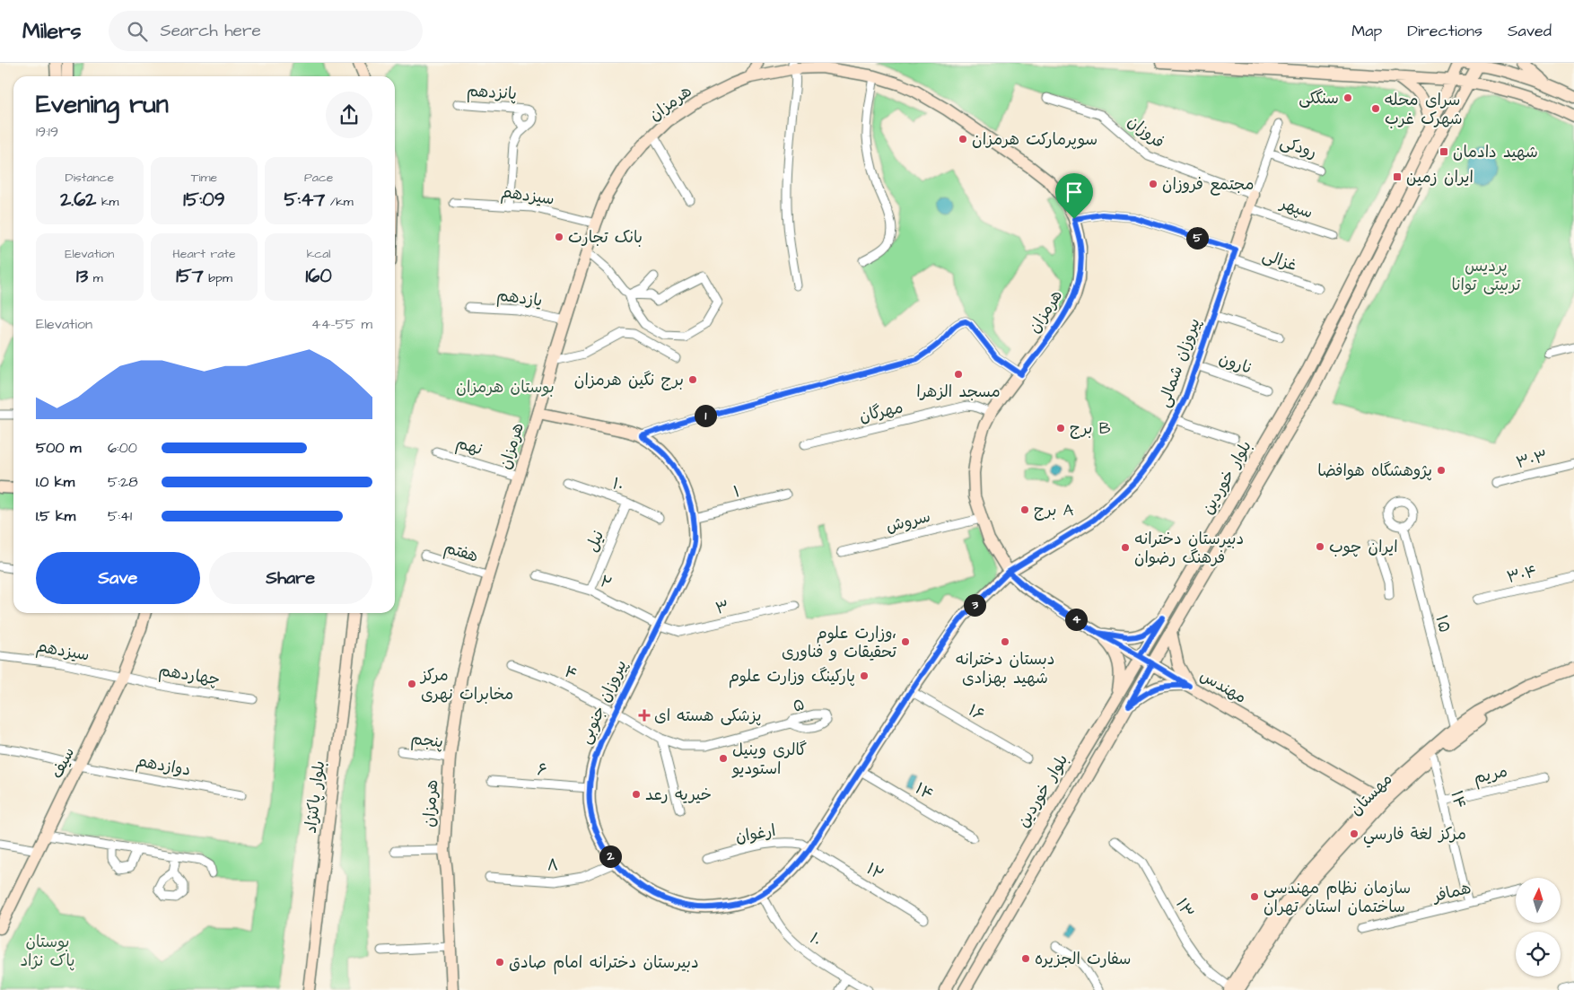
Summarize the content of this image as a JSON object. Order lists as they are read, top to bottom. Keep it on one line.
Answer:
{"streets":{"street":["پانزدهم","هرمزان","فروزان","رودکی","سیزدهم","سپهر","غزالی","یازدهم","پیروزان شمالی","نارون","مهرگان","نهم","۳۰۳","بلوار خوردین","۱۰","۱","سروش","نیل","هفتم","۳۰۴","۲","۳","۱۵","۴","چهاردهم","مهندس","پیروزان جنوبی","۵","۱۶","پنجم","سیف","دوازدهم","۶","مریم","۱۴","مهستان","بلوار پاکنژاد","ارغوان","۸","۱۲","همافر","۱۳"]},"crossings":[["پانزدهم","سیزدهم"],["هرمزان","سیزدهم"],["هرمزان","غزالی"],["هرمزان","یازدهم"],["هرمزان","پیروزان شمالی"],["هرمزان","مهرگان"],["هرمزان","نهم"],["هرمزان","بلوار خوردین"],["هرمزان","سروش"],["هرمزان","هفتم"],["هرمزان","مهندس"],["هرمزان","پیروزان جنوبی"],["هرمزان","پنجم"],["فروزان","پیروزان شمالی"],["رودکی","پیروزان شمالی"],["سیزدهم","چهاردهم"],["سیزدهم","سیف"],["سپهر","پیروزان شمالی"],["غزالی","پیروزان شمالی"],["پیروزان شمالی","نارون"],["پیروزان شمالی","پیروزان جنوبی"],["بلوار خوردین","مهندس"],["۱۰","نیل"],["۱۰","پیروزان جنوبی"],["۱","پیروزان جنوبی"],["نیل","۲"],["۲","۳"],["۲","پیروزان جنوبی"],["۳","پیروزان جنوبی"],["۱۵","مهستان"],["۴","پیروزان جنوبی"],["۴","۵"],["چهاردهم","سیف"],["مهندس","مهستان"],["پیروزان جنوبی","۵"],["پیروزان جنوبی","۱۶"],["پیروزان جنوبی","۶"],["پیروزان جنوبی","۱۴"],["پیروزان جنوبی","ارغوان"],["پیروزان جنوبی","۸"],["پیروزان جنوبی","۱۲"],["سیف","دوازدهم"],["مریم","۱۴"],["۱۴","مهستان"],["۱۴","همافر"],["مهستان","۱۳"],["ارغوان","۱۲"]],"parks":["پردیس تربیتی توانا","بوستان هرمزان","بوستان پاک نژاد"],"places":{"other":["سنگکی","سرای محله شهرک غرب","سوپرمارکت هرمزان","مجتمع فروزان","بانک تجارت","مسجد الزهرا","برج نگین هرمزان","برج B","پژوهشگاه هوافضا","برج A","ایران چوب","دبیرستان دخترانه فرهنگ رضوان","وزارت علوم، تحقیقات و فناوری","دبستان دخترانه شهید بهزادی","پارکینگ وزارت علوم","مرکز مخابرات نهری","گالری وینیل استودیو","خیریه رعد","مركز لغة فارسي","سازمان نظام مهندسی ساختمان استان تهران","سفارت الجزیره","دبیرستان دخترانه امام صادق"],"transit":["شهید دادمان","ایران زمین"],"health":["پزشکی هسته ای"]},"north":"top","page":{"header":"Milers","search":"Search here","nav":["Map","Directions","Saved"],"heading":["Evening run","19:19"],"stats":[["Distance","2.62 km"],["Time","15:09"],["Pace","5:47 /km"],["Elevation","13 m"],["Heart rate","157 bpm"],["kcal","160"]],"pins":["5","1","3","4","2"],"chart":["Elevation","44–55 m"],"list":[{"name":"500 m","note":"6:00"},{"name":"1.0 km","note":"5:28"},{"name":"1.5 km","note":"5:41"}],"buttons":["Save","Share"]}}
